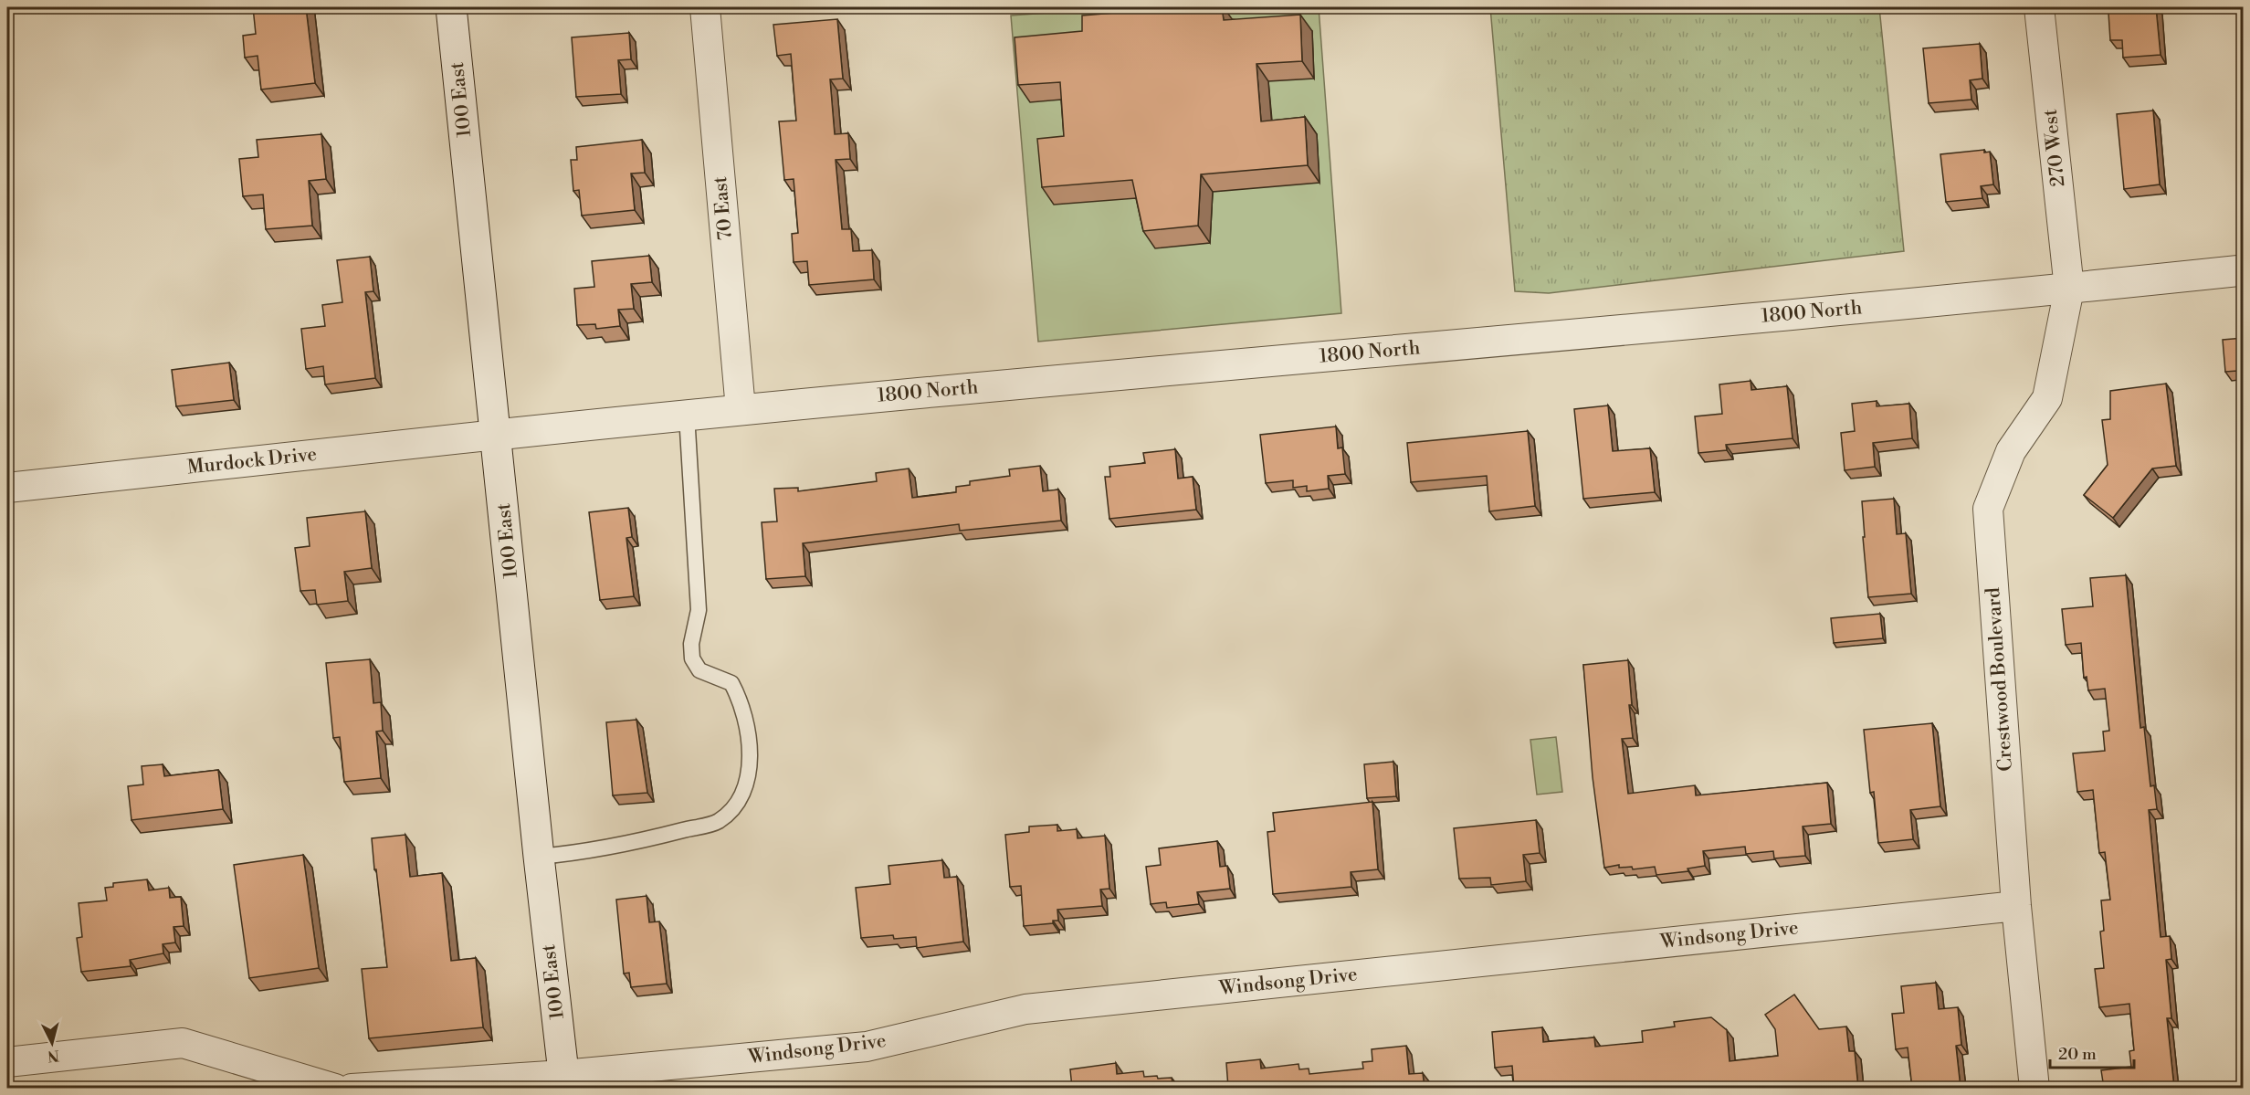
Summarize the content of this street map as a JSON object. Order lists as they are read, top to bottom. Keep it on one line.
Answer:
{"streets":{"street":["100 East","270 West","70 East","1800 North","Murdock Drive","Crestwood Boulevard","Windsong Drive"]},"crossings":[["100 East","1800 North"],["100 East","Murdock Drive"],["100 East","Windsong Drive"],["270 West","1800 North"],["270 West","Crestwood Boulevard"],["70 East","1800 North"],["1800 North","Murdock Drive"],["1800 North","Crestwood Boulevard"],["Crestwood Boulevard","Windsong Drive"]],"scale_bar":"20 m","north":"bottom"}
